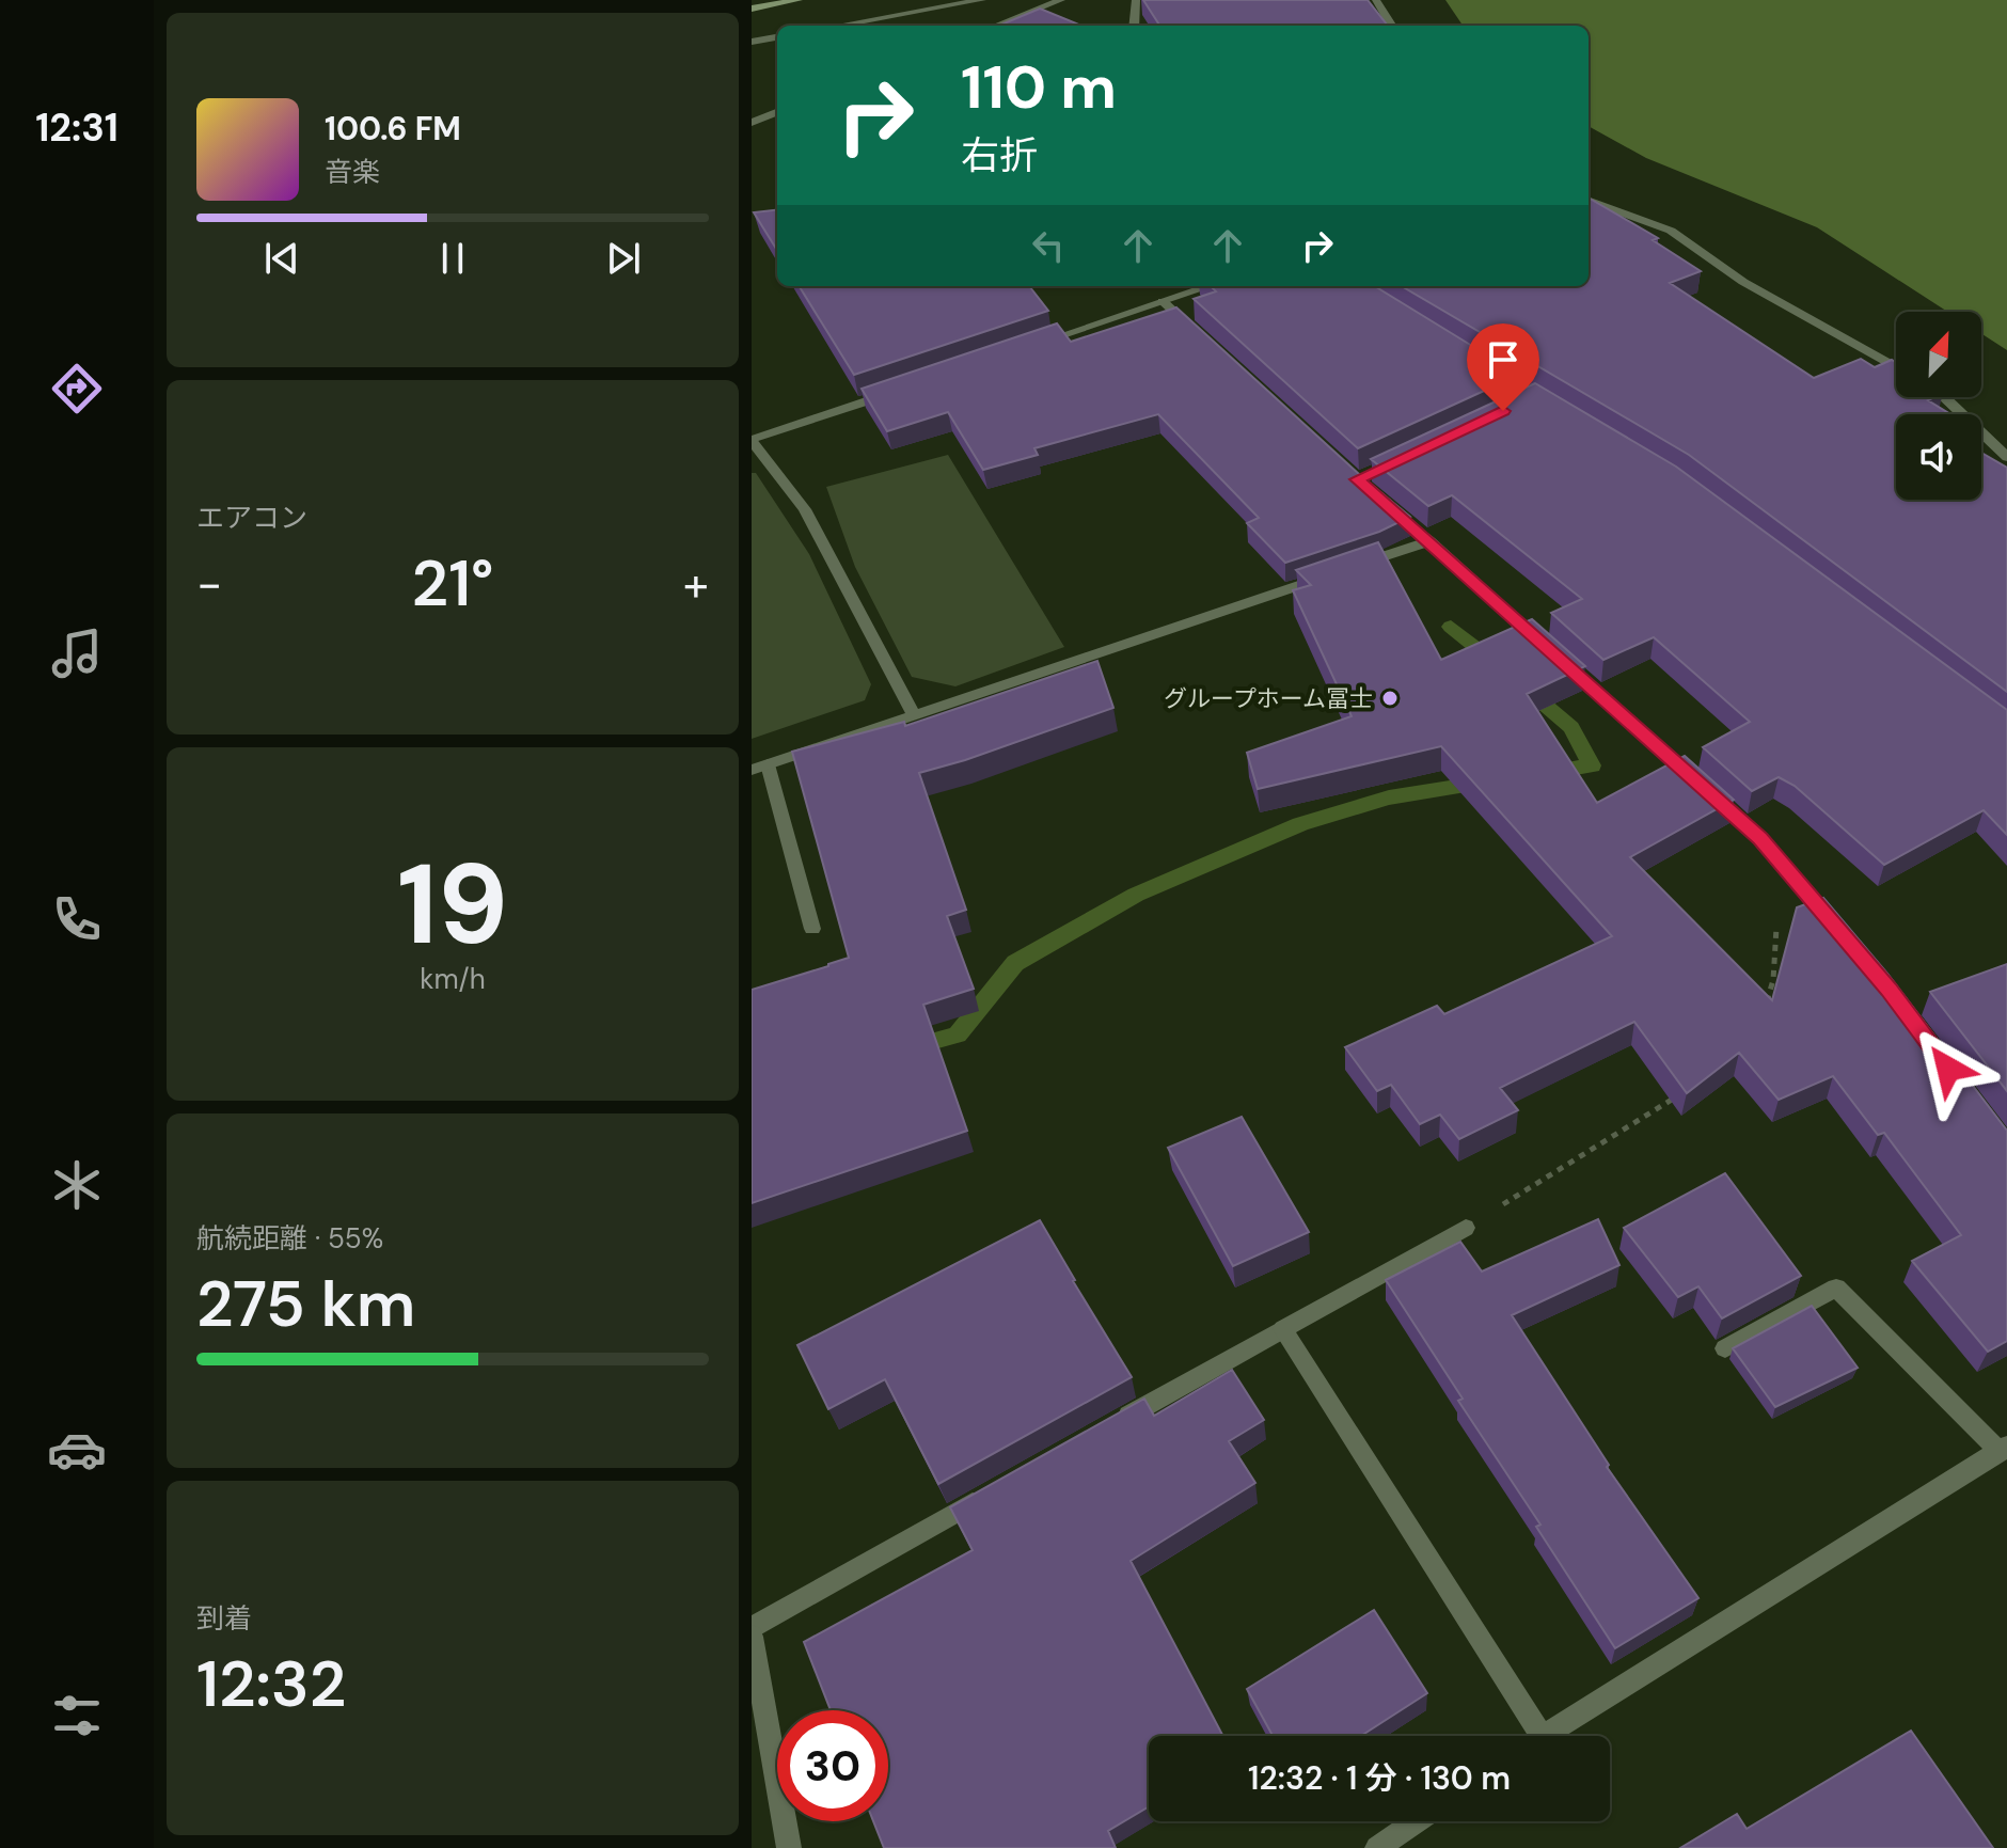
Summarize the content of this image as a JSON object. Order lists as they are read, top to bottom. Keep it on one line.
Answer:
{"places":["グループホーム冨士"],"north":"top right","page":{"tabs":"12:31","turn":["110 m","右折"],"song":["100.6 FM","音楽"],"tile":["エアコン",["19","km/h"],["航続距離 · 55%","275 km"],["到着","12:32"]],"heat":["−","21°","+"],"limit":"30","trip":"12:32 · 1 分 · 130 m"}}
